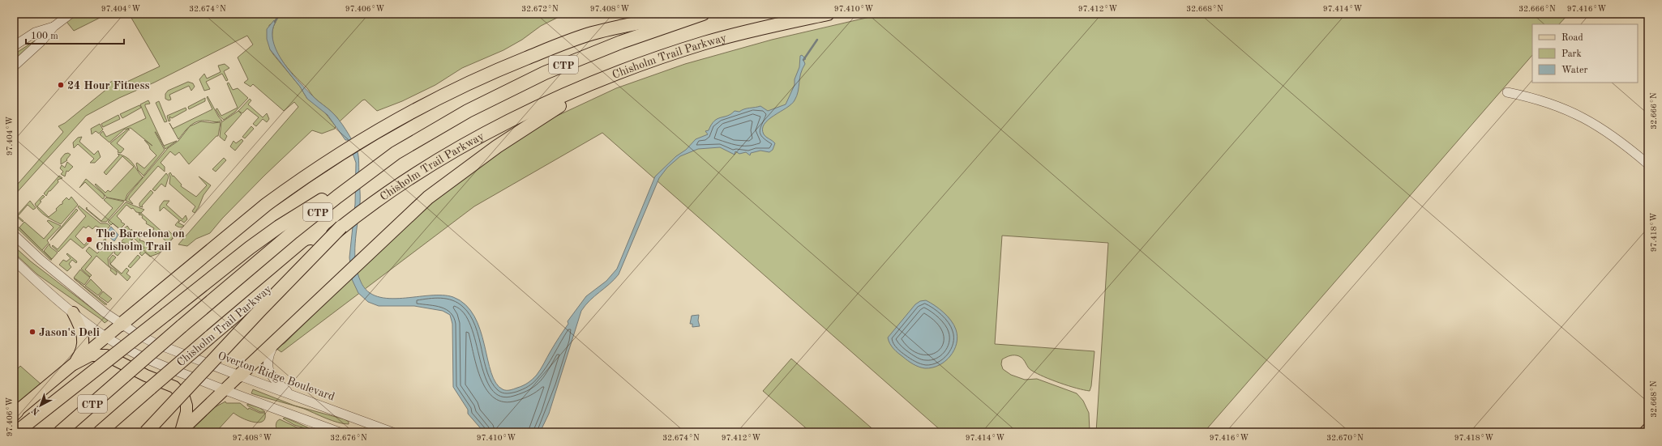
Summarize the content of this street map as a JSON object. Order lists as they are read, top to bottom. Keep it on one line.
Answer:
{"streets":{"highway":["Chisholm Trail Parkway","CTP"],"street":["Overton Ridge Boulevard"]},"places":["24 Hour Fitness","The Barcelona on Chisholm Trail","Jason's Deli"],"legend":["Road","Park","Water"],"scale_bar":"100 m","north":"bottom left","coordinates":["97.404°W","32.674°N","97.406°W","32.672°N","97.408°W","97.410°W","97.412°W","32.668°N","97.414°W","32.666°N","97.416°W","97.418°W","32.676°N","32.670°N"]}
